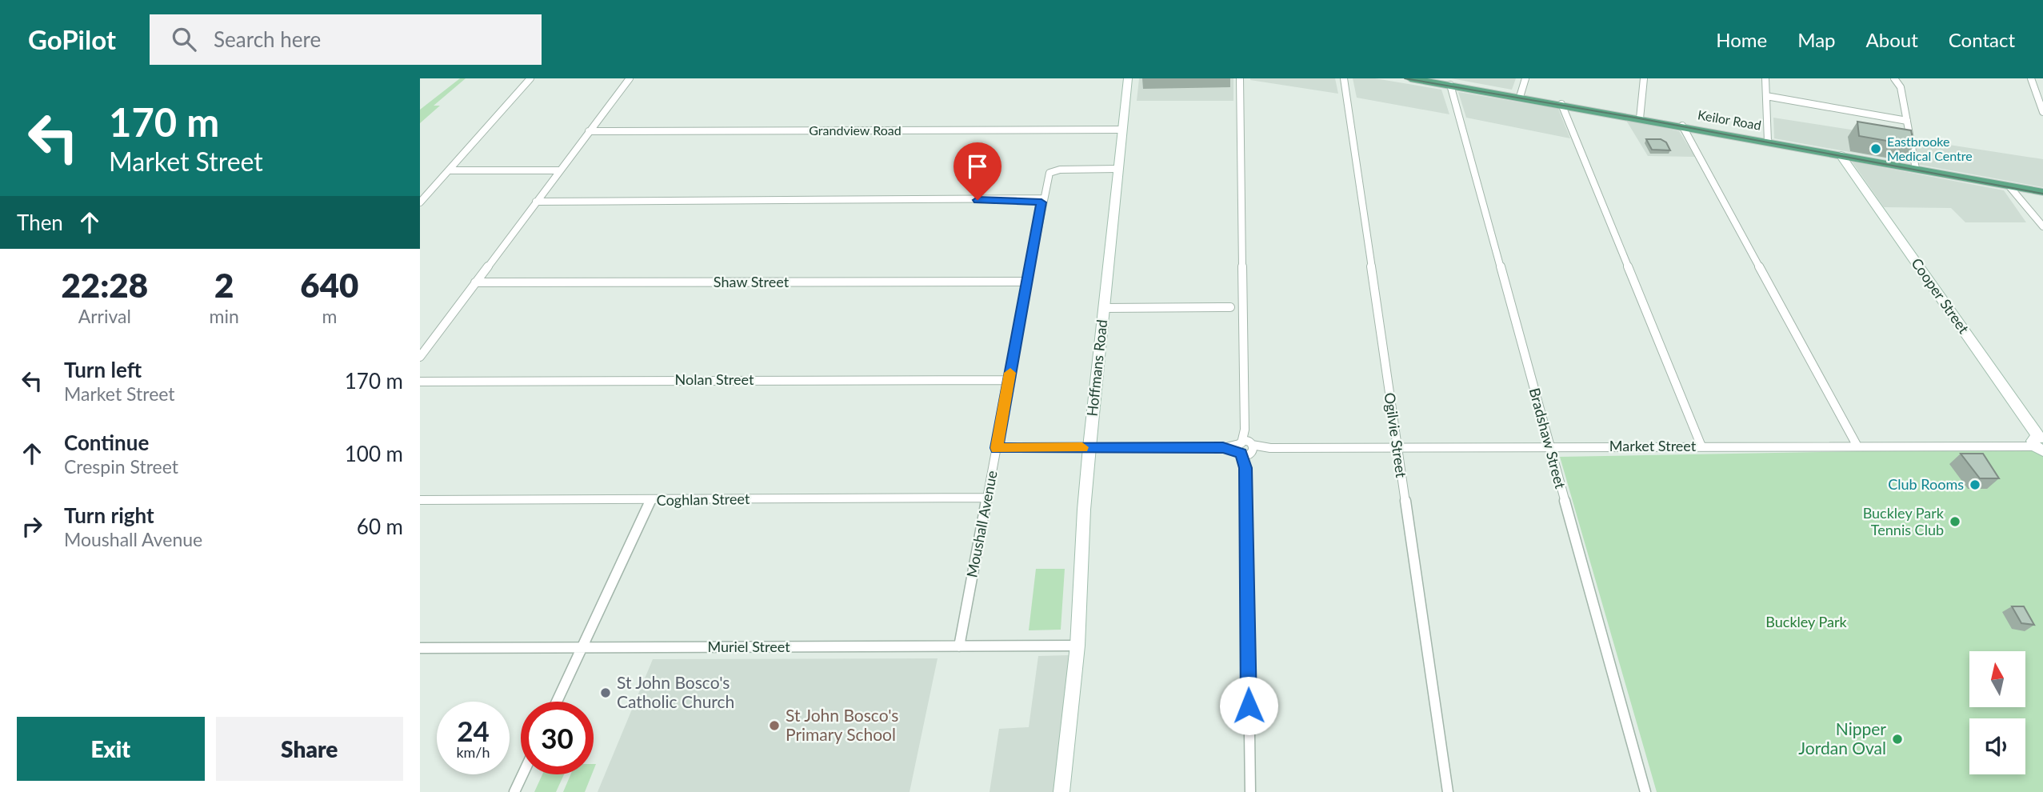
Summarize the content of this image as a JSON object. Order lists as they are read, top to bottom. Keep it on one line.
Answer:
{"streets":{"main road":["Keilor Road","Cooper Street","Hoffmans Road"],"street":["Grandview Road","Shaw Street","Nolan Street","Ogilvie Street","Bradshaw Street","Market Street","Coghlan Street","Moushall Avenue","Muriel Street"]},"crossings":[["Keilor Road","Cooper Street"],["Keilor Road","Bradshaw Street"],["Grandview Road","Hoffmans Road"],["Shaw Street","Moushall Avenue"],["Cooper Street","Market Street"],["Hoffmans Road","Market Street"],["Hoffmans Road","Moushall Avenue"],["Hoffmans Road","Muriel Street"],["Nolan Street","Moushall Avenue"],["Ogilvie Street","Market Street"],["Bradshaw Street","Market Street"],["Market Street","Moushall Avenue"],["Coghlan Street","Moushall Avenue"],["Moushall Avenue","Muriel Street"]],"parks":["Buckley Park"],"places":["Eastbrooke Medical Centre","Club Rooms","Buckley Park Tennis Club","St John Bosco's Catholic Church","St John Bosco's Primary School","Nipper Jordan Oval"],"north":"top","page":{"header":"GoPilot","search":"Search here","nav":["Home","Map","About","Contact"],"turn":["170 m","Market Street"],"then":"Then","eta":["22:28","Arrival","2","min","640","m"],"list":[{"name":"Turn left","note":"Market Street","value":"170 m"},{"name":"Continue","note":"Crespin Street","value":"100 m"},{"name":"Turn right","note":"Moushall Avenue","value":"60 m"}],"speed":"24 km/h","limit":"30","buttons":["Exit","Share"]}}
